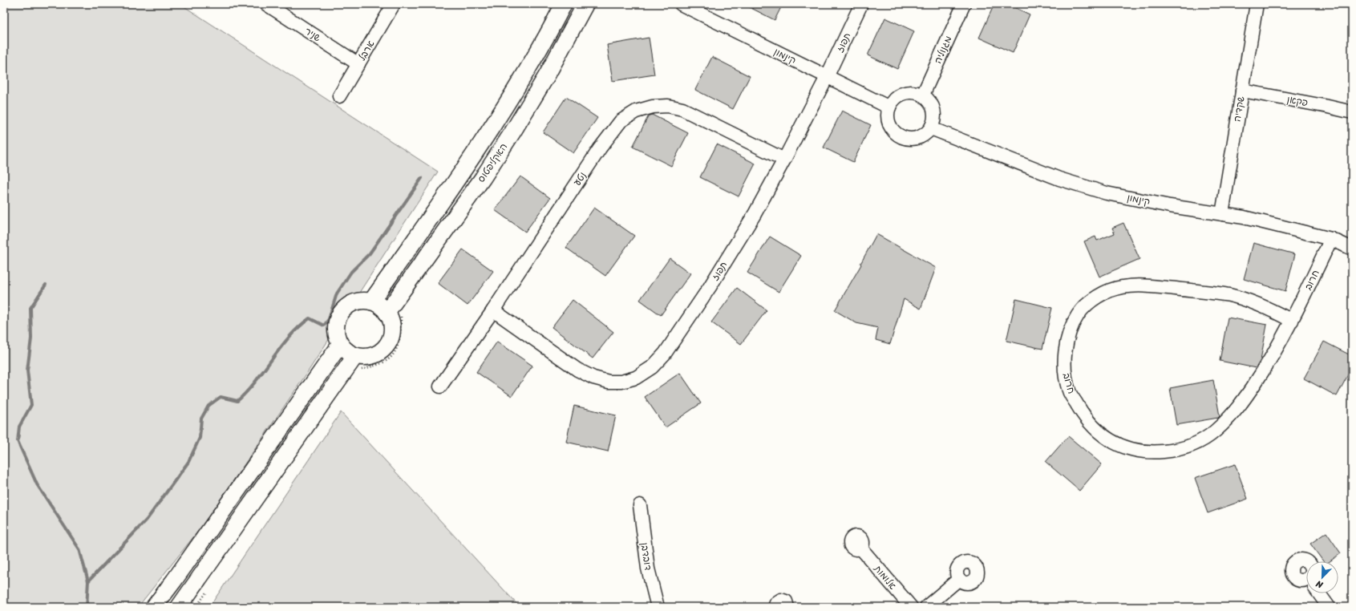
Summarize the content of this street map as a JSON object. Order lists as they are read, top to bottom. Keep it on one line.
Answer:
{"streets":{"main road":["האקליפטוס"],"street":["שניר","תפוז","מגנוליה","ארבל","קינמון","פקאן","שקדיה","נטע","חרוב","דובדבן","אלומות"]},"crossings":[["שניר","ארבל"],["תפוז","קינמון"],["תפוז","נטע"],["מגנוליה","קינמון"],["קינמון","שקדיה"],["קינמון","חרוב"],["פקאן","שקדיה"]],"north":"bottom left"}
